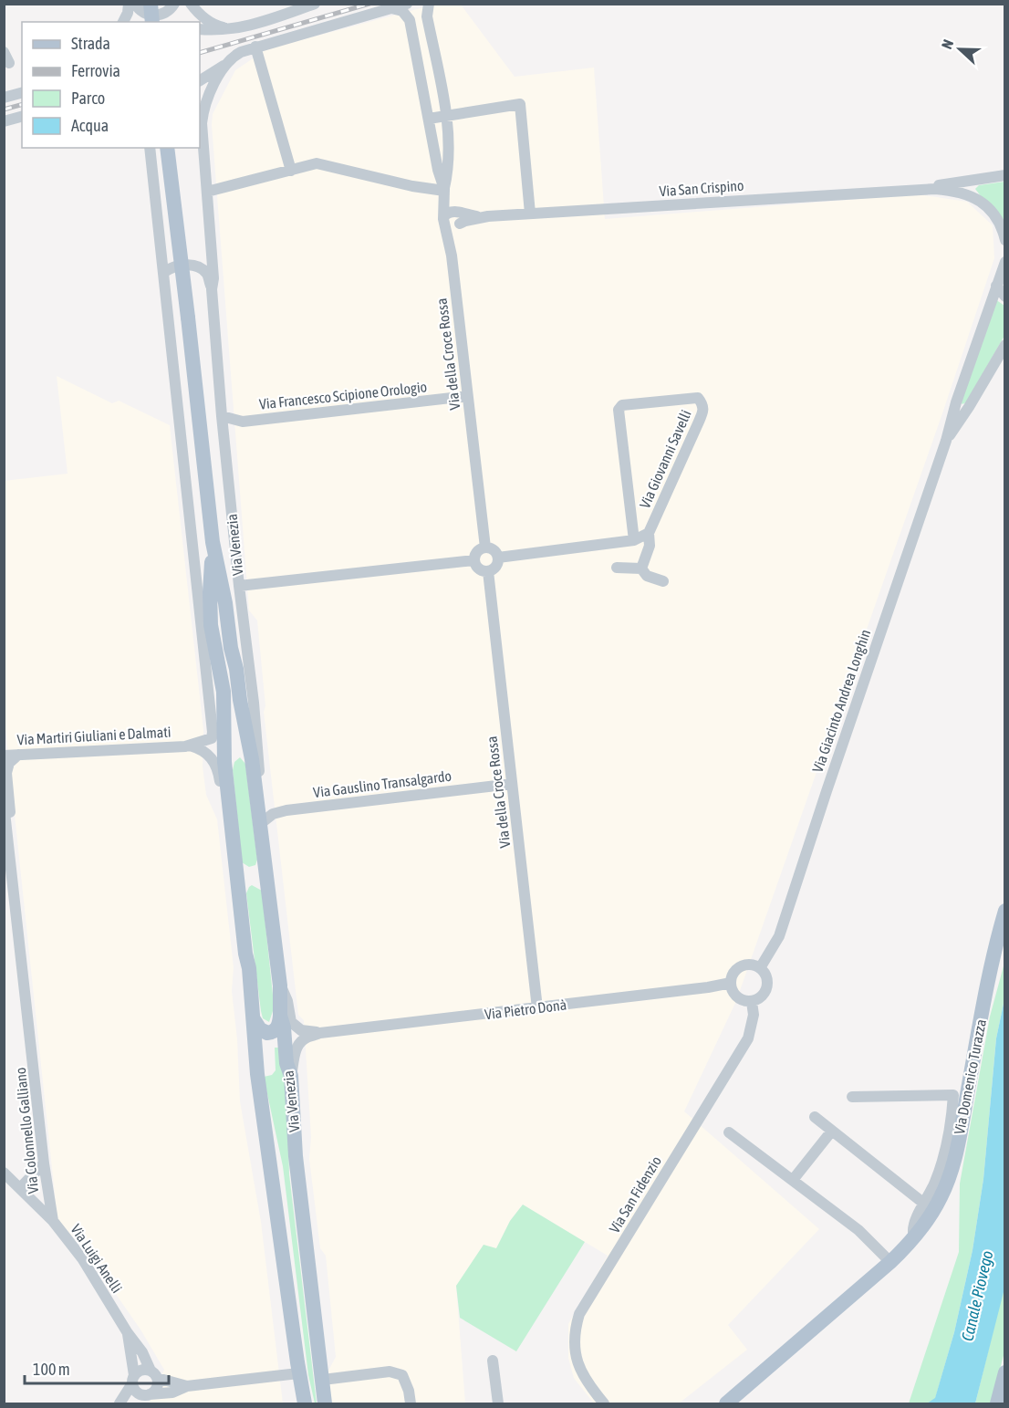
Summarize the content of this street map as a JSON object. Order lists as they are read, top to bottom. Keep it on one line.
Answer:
{"streets":{"main road":["Via Venezia","Via Domenico Turazza"],"street":["Via San Crispino","Via della Croce Rossa","Via Francesco Scipione Orologio","Via Giovanni Savelli","Via Giacinto Andrea Longhin","Via Martiri Giuliani e Dalmati","Via Gauslino Transalgardo","Via Pietro Donà","Via Colonnello Galliano","Via San Fidenzio","Via Luigi Anelli"]},"crossings":[["Via San Crispino","Via della Croce Rossa"],["Via della Croce Rossa","Via Francesco Scipione Orologio"],["Via della Croce Rossa","Via Giovanni Savelli"],["Via della Croce Rossa","Via Gauslino Transalgardo"],["Via della Croce Rossa","Via Pietro Donà"],["Via Francesco Scipione Orologio","Via Venezia"],["Via Venezia","Via Martiri Giuliani e Dalmati"],["Via Venezia","Via Gauslino Transalgardo"],["Via Venezia","Via Pietro Donà"],["Via Giacinto Andrea Longhin","Via Pietro Donà"],["Via Giacinto Andrea Longhin","Via San Fidenzio"],["Via Martiri Giuliani e Dalmati","Via Colonnello Galliano"],["Via Pietro Donà","Via San Fidenzio"],["Via Colonnello Galliano","Via Luigi Anelli"]],"water":["Canale Piovego"],"legend":["Strada","Ferrovia","Parco","Acqua"],"scale_bar":"100 m","north":"left"}
